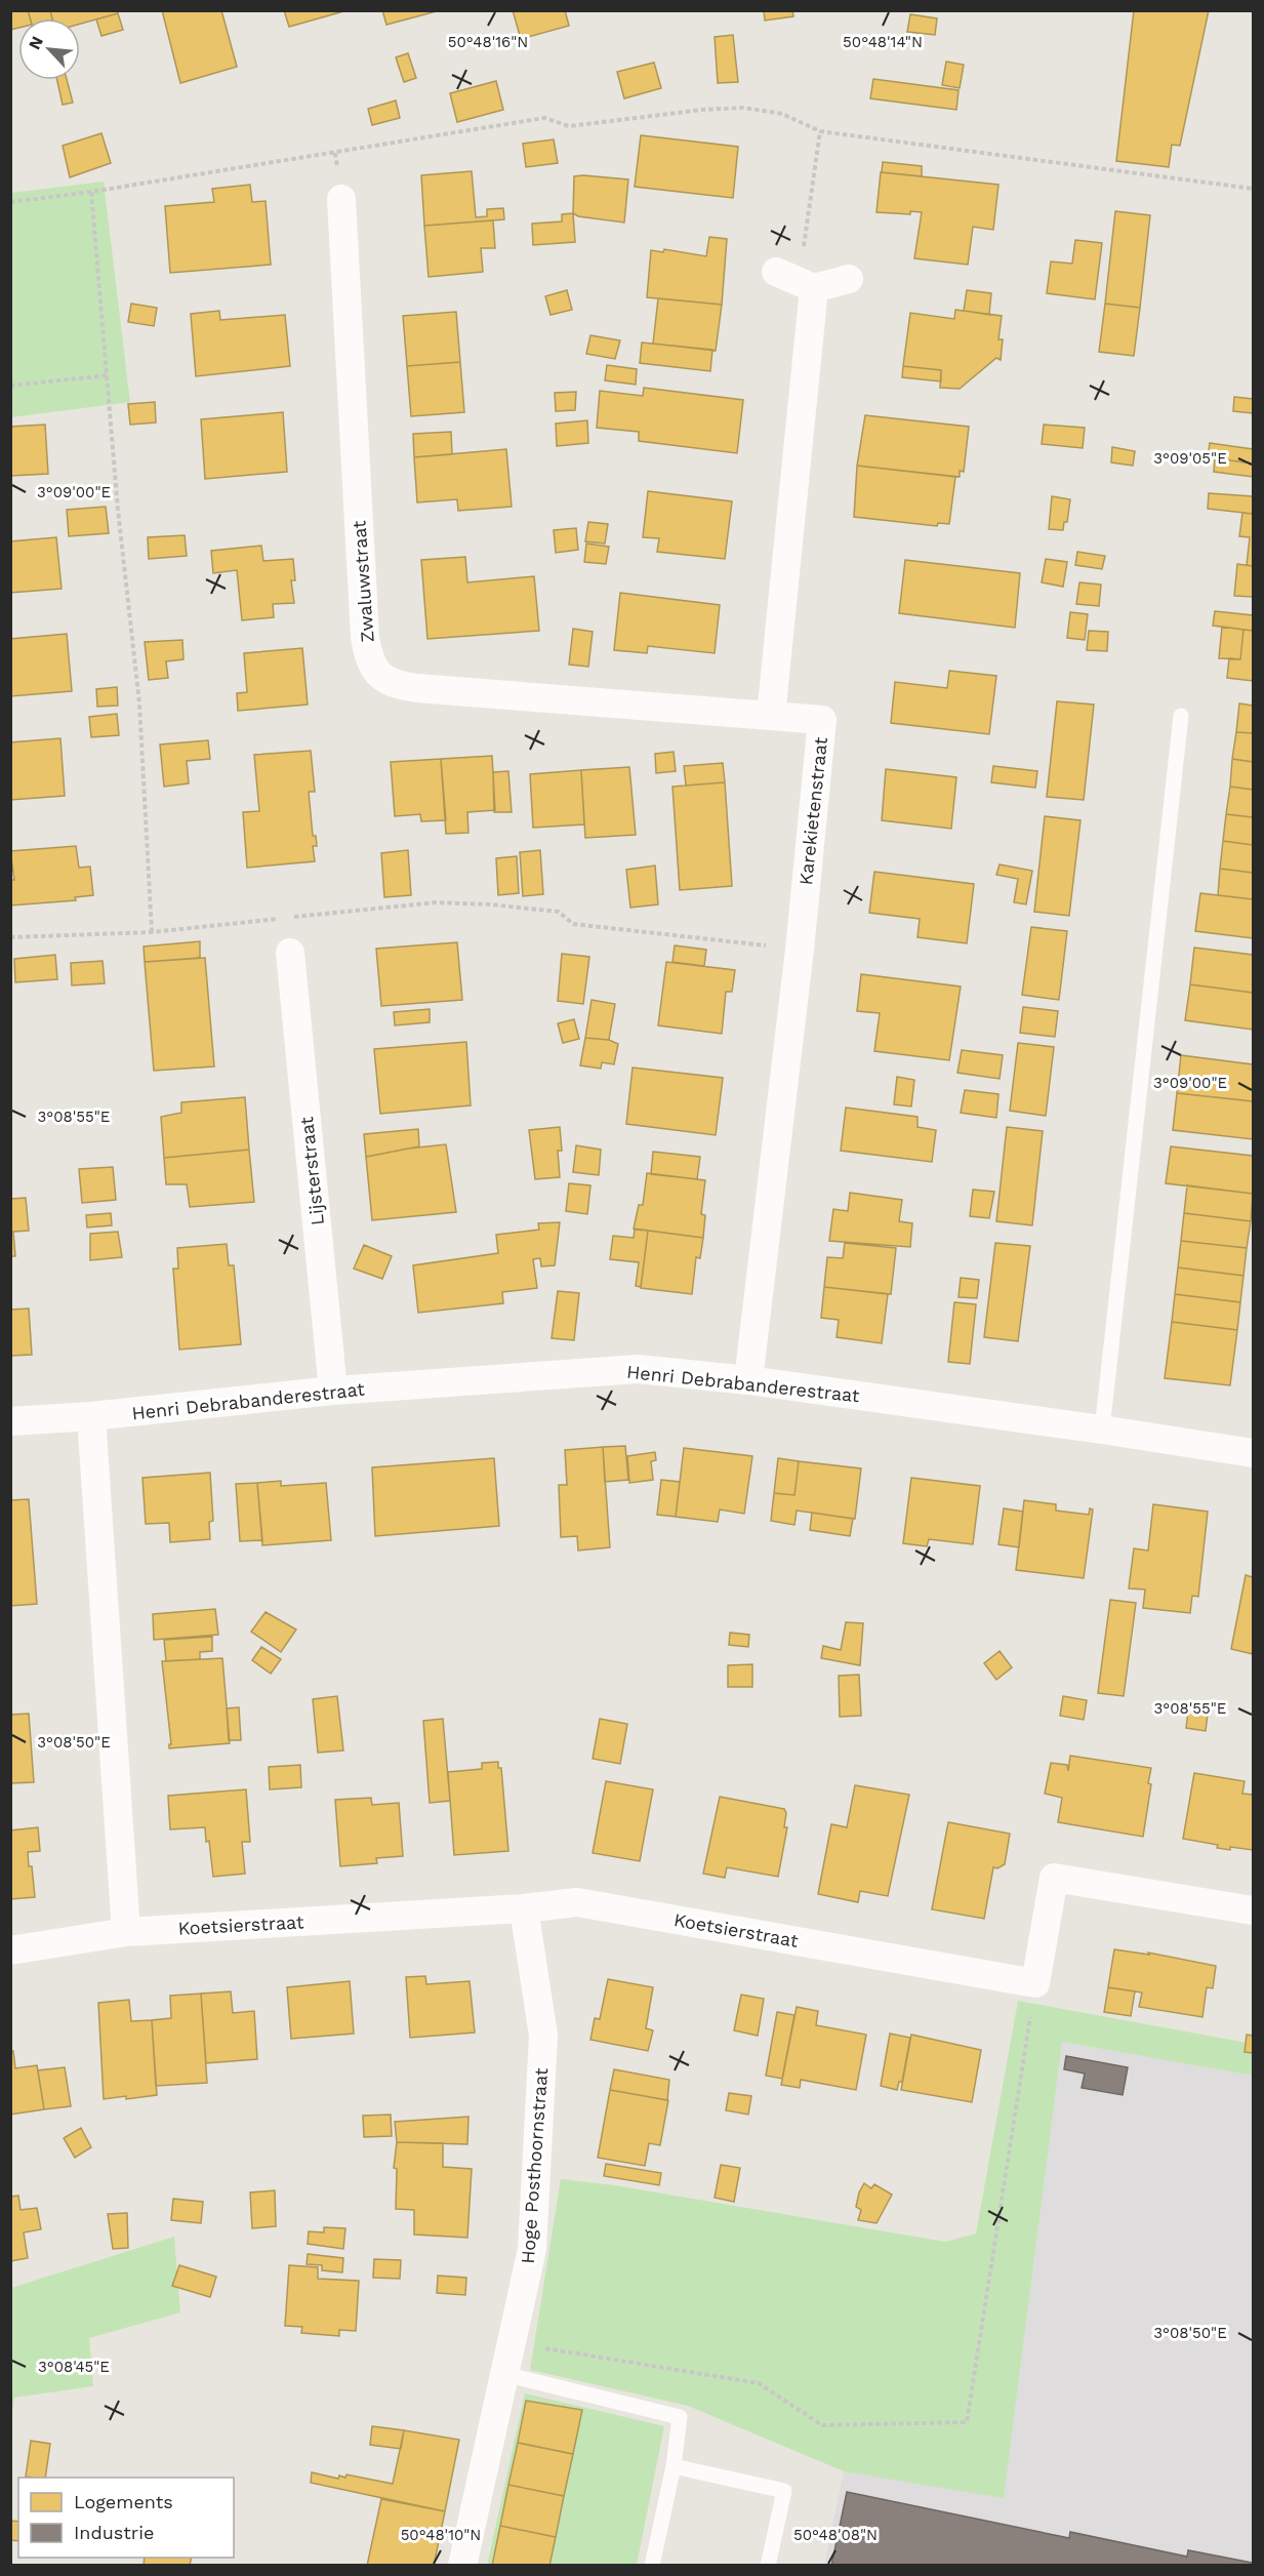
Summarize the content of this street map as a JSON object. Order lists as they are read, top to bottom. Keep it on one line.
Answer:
{"streets":{"street":["Zwaluwstraat","Karekietenstraat","Lijsterstraat","Henri Debrabanderestraat","Koetsierstraat","Hoge Posthoornstraat"]},"crossings":[["Zwaluwstraat","Karekietenstraat"],["Karekietenstraat","Henri Debrabanderestraat"],["Lijsterstraat","Henri Debrabanderestraat"],["Koetsierstraat","Hoge Posthoornstraat"]],"legend":["Logements","Industrie"],"north":"top left","coordinates":["50°48'16\"N","50°48'14\"N","3°09'05\"E","3°09'00\"E","3°08'55\"E","3°08'50\"E","3°08'45\"E","50°48'10\"N","50°48'08\"N"]}
